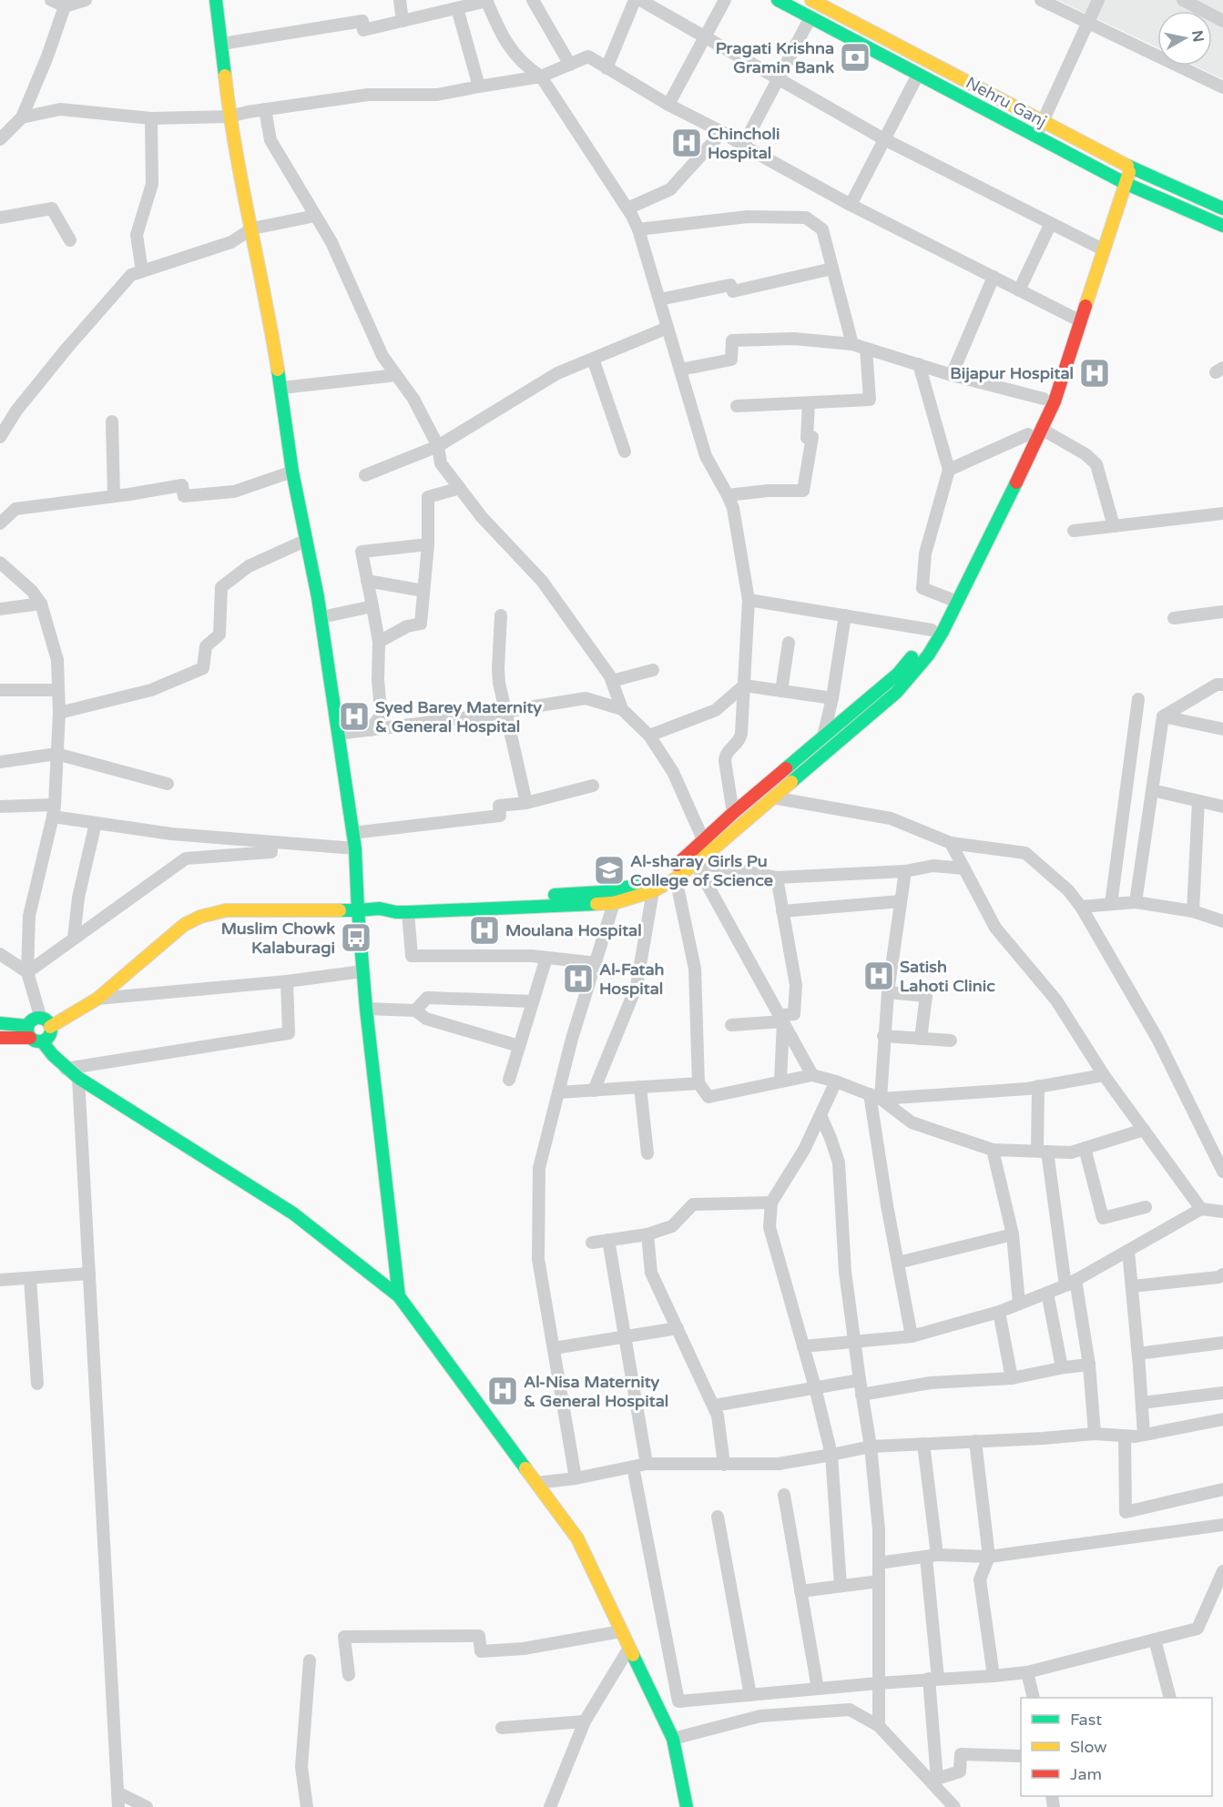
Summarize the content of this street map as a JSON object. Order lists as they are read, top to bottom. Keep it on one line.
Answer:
{"streets":{"main road":["Nehru Ganj"]},"places":{"bank":["Pragati Krishna Gramin Bank"],"hospital":["Chincholi Hospital","Bijapur Hospital","Syed Barey Maternity & General Hospital","Moulana Hospital","Satish Lahoti Clinic","Al-Fatah Hospital","Al-Nisa Maternity & General Hospital"],"school or university":["Al-sharay Girls Pu College of Science"],"bus stop":["Muslim Chowk Kalaburagi"]},"legend":["Fast","Slow","Jam"],"north":"right"}
